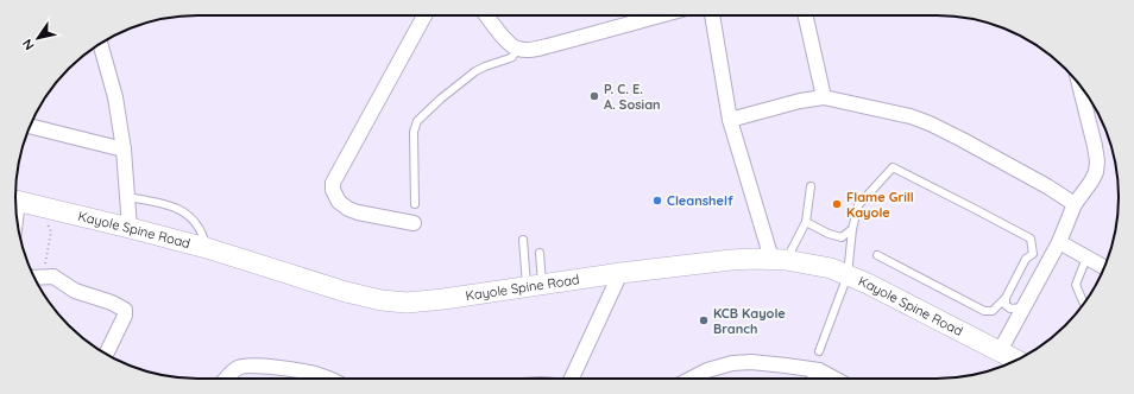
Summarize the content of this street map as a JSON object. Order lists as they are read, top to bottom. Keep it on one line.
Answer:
{"streets":{"main road":["Kayole Spine Road"]},"places":["P. C. E. A. Sosian","Cleanshelf","Flame Grill Kayole","KCB Kayole Branch"],"north":"bottom left"}
